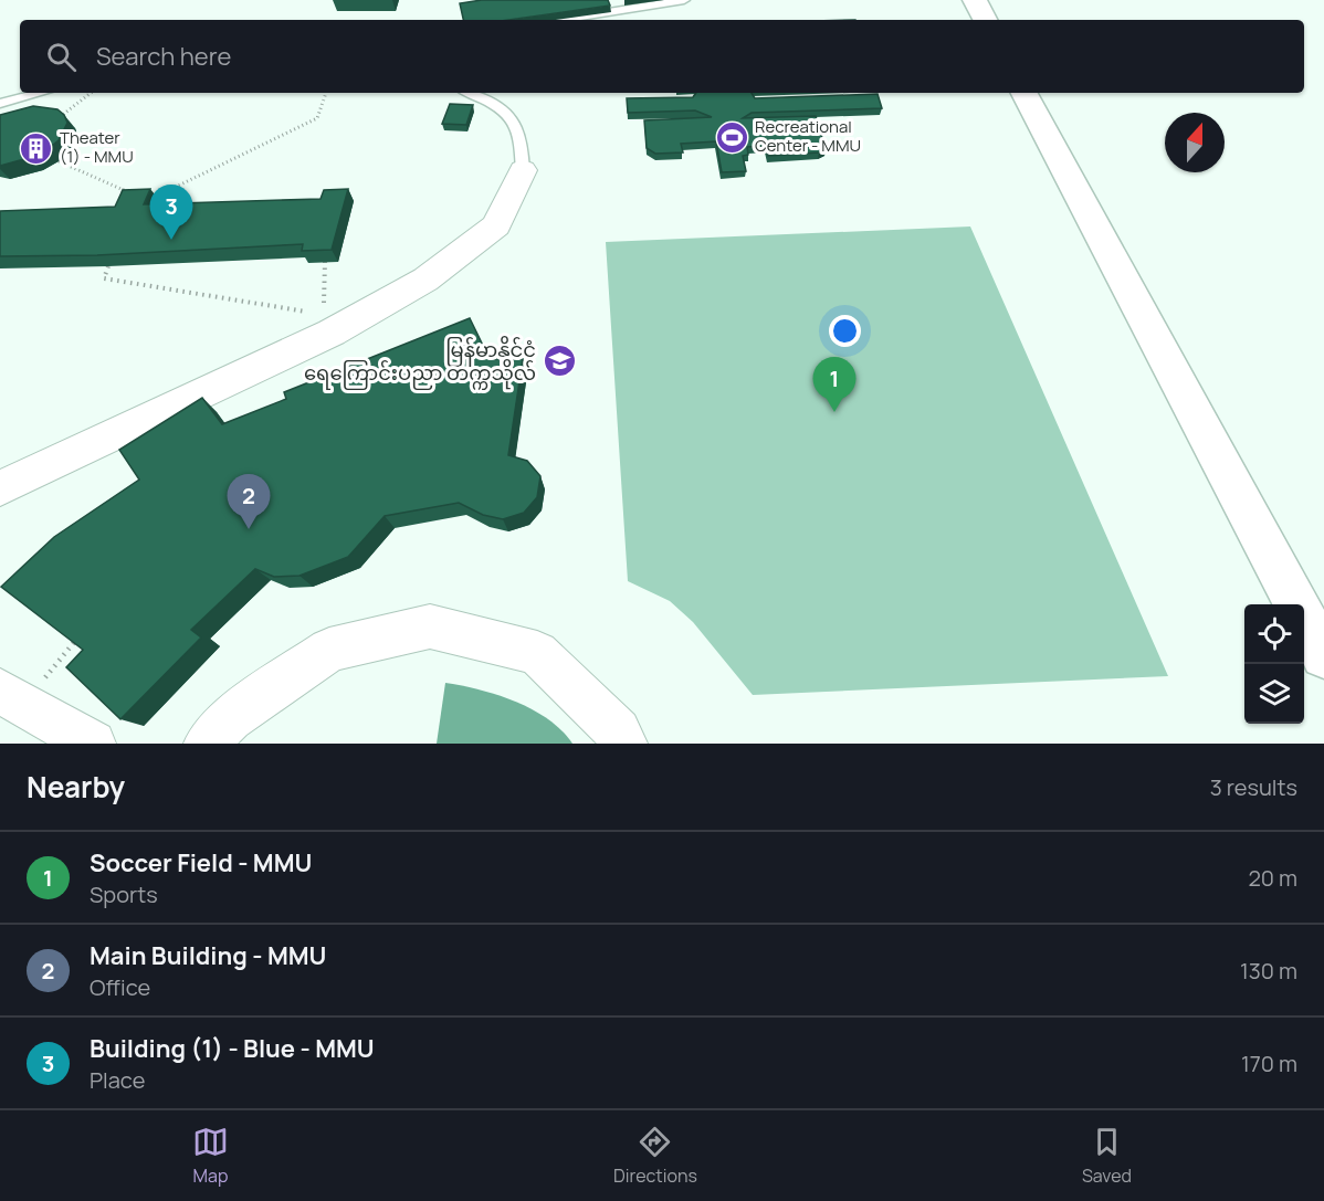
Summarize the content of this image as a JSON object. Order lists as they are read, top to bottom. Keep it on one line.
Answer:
{"places":{"sports":["Recreational Center - MMU"],"building":["Theater (1) - MMU"],"school or university":["မြန်မာနိုင်ငံ ရေကြောင်းပညာ တက္ကသိုလ်"]},"north":"top","page":{"search":"Search here","pins":["3","1","2"],"heading":["Nearby","3 results"],"list":[{"mark":"1","name":"Soccer Field - MMU","note":"Sports","value":"20 m"},{"mark":"2","name":"Main Building - MMU","note":"Office","value":"130 m"},{"mark":"3","name":"Building (1) - Blue - MMU","note":"Place","value":"170 m"}],"nav":["Map","Directions","Saved"]}}
